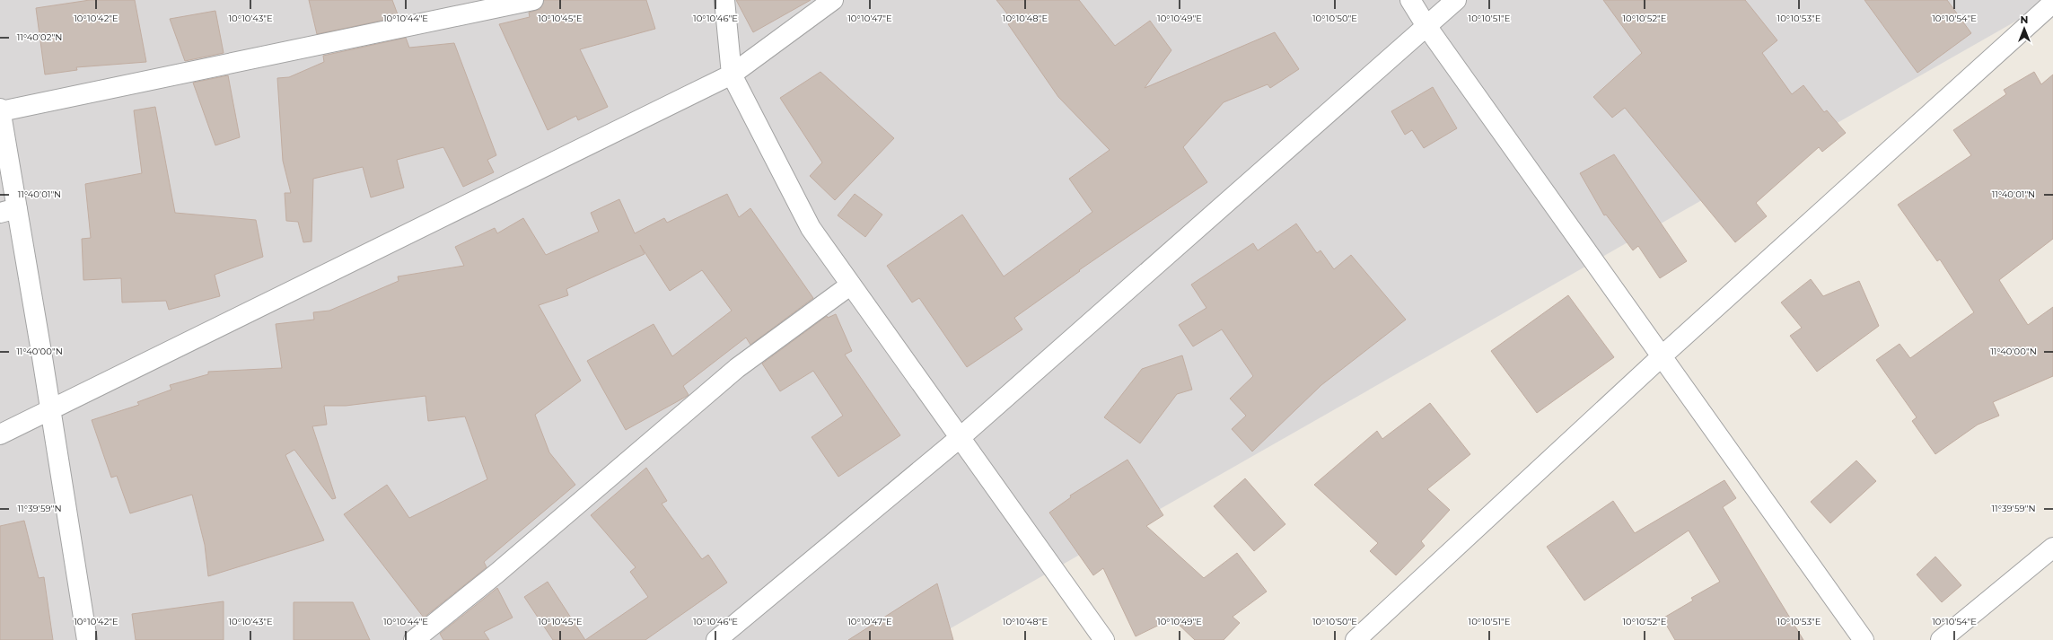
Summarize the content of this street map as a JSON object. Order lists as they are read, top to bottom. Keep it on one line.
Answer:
{"north":"top","coordinates":["10°10'42\"E","10°10'43\"E","10°10'44\"E","10°10'45\"E","10°10'46\"E","10°10'47\"E","10°10'48\"E","10°10'49\"E","10°10'50\"E","10°10'51\"E","10°10'52\"E","10°10'53\"E","10°10'54\"E","11°40'02\"N","11°40'01\"N","11°40'00\"N","11°39'59\"N"]}
